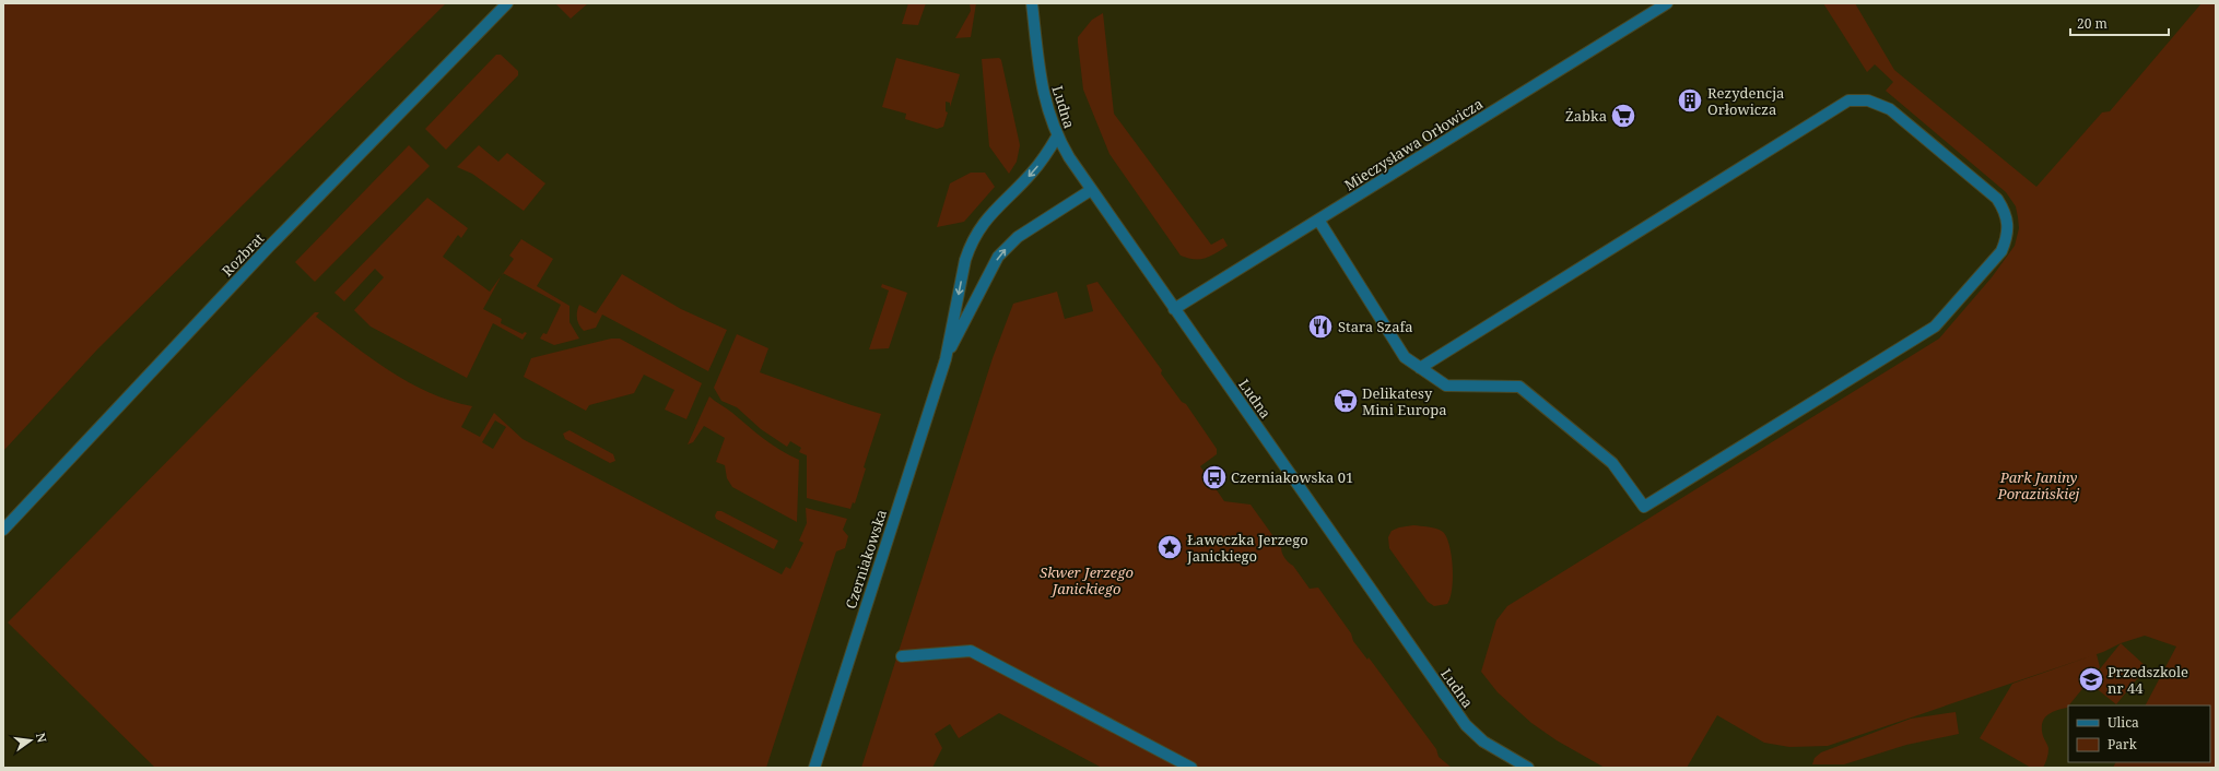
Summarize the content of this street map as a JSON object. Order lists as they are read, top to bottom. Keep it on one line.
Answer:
{"streets":{"street":["Ludna","Mieczysława Orłowicza","Rozbrat","Czerniakowska"]},"crossings":[["Ludna","Mieczysława Orłowicza"],["Ludna","Czerniakowska"]],"parks":["Park Janiny Porazińskiej","Skwer Jerzego Janickiego"],"places":{"building":["Rezydencja Orłowicza"],"supermarket":["Żabka","Delikatesy Mini Europa"],"restaurant":["Stara Szafa"],"bus stop":["Czerniakowska 01"],"place":["Ławeczka Jerzego Janickiego"],"school or university":["Przedszkole nr 44"]},"legend":["Ulica","Park"],"scale_bar":"20 m","north":"right"}
